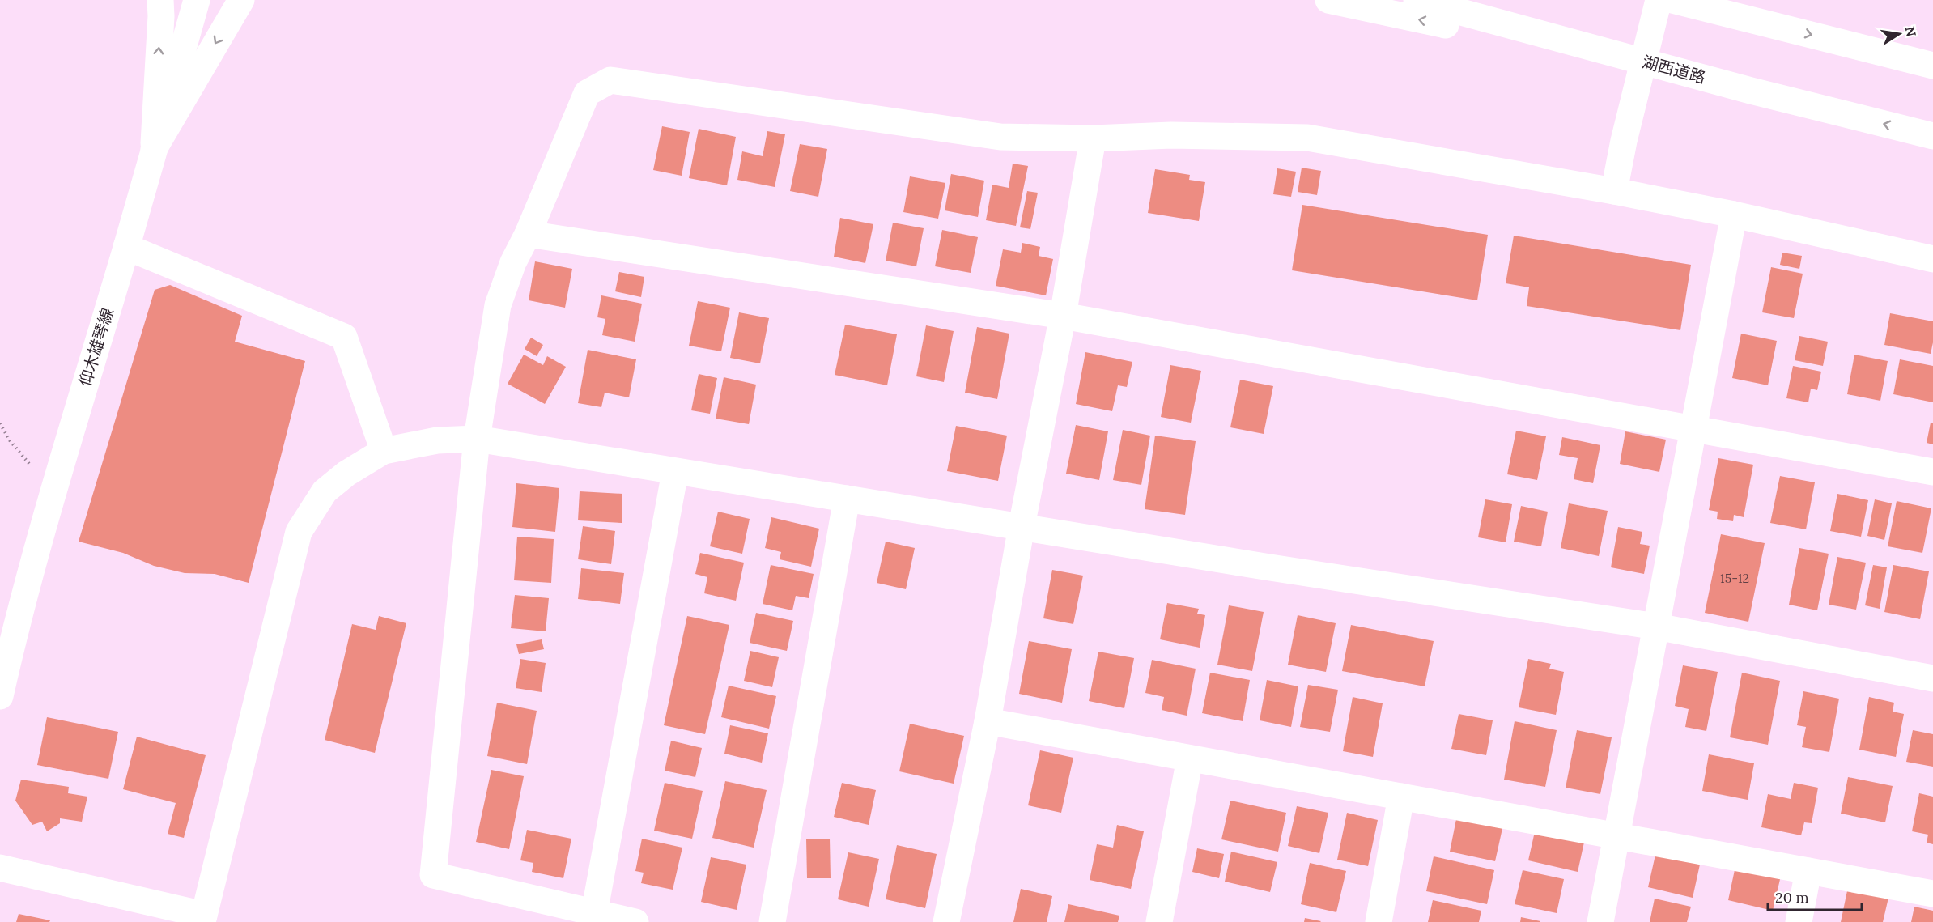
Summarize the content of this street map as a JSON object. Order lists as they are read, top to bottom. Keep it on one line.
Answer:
{"streets":{"main road":["湖西道路","仰木雄琴線"]},"house_numbers":["15-12"],"scale_bar":"20 m","north":"right"}
